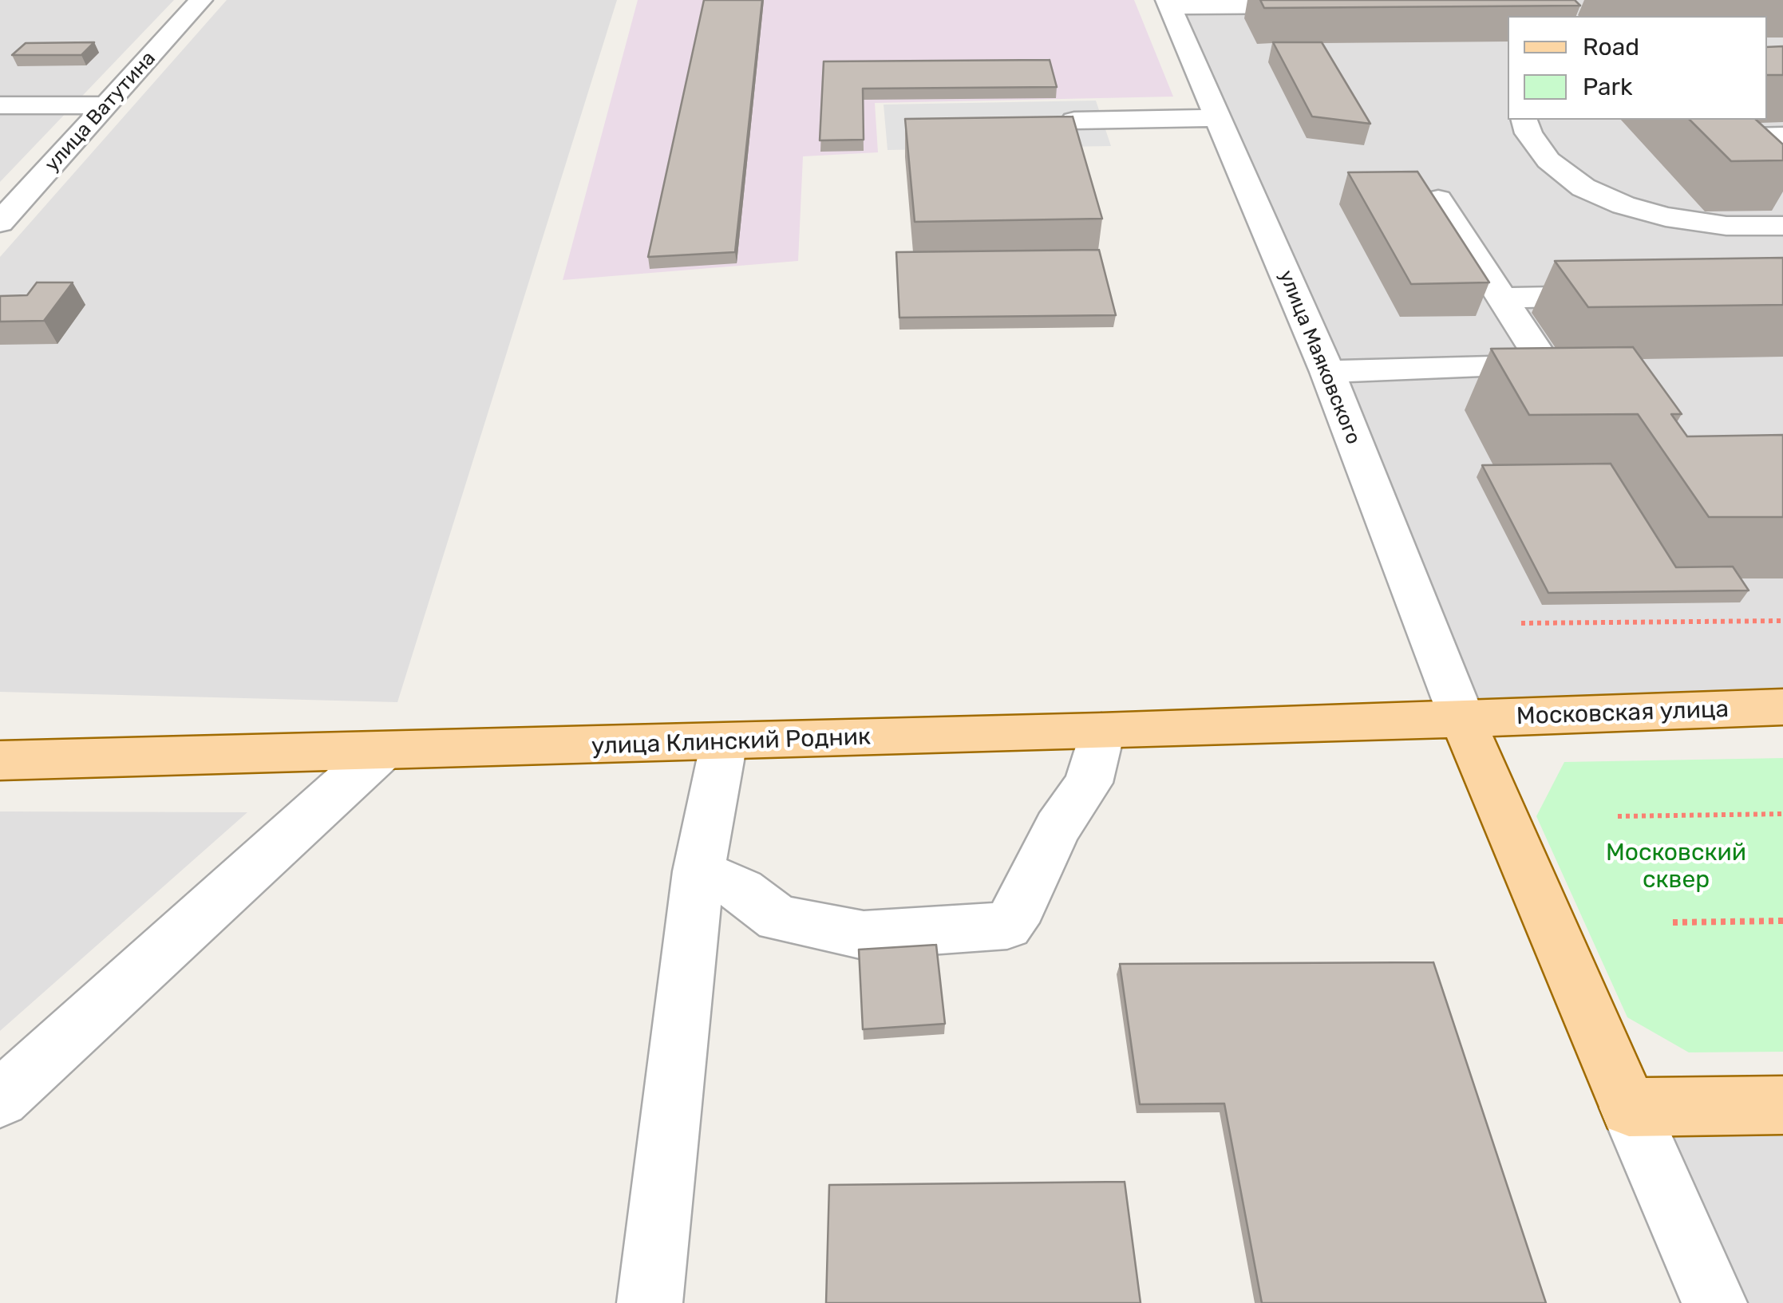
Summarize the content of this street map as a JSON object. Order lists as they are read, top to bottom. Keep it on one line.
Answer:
{"streets":{"main road":["Московская улица","улица Клинский Родник"],"street":["улица Ватутина","улица Маяковского"]},"crossings":[["улица Маяковского","Московская улица"],["улица Маяковского","улица Клинский Родник"],["Московская улица","улица Клинский Родник"]],"parks":["Московский сквер"],"legend":["Road","Park"]}
